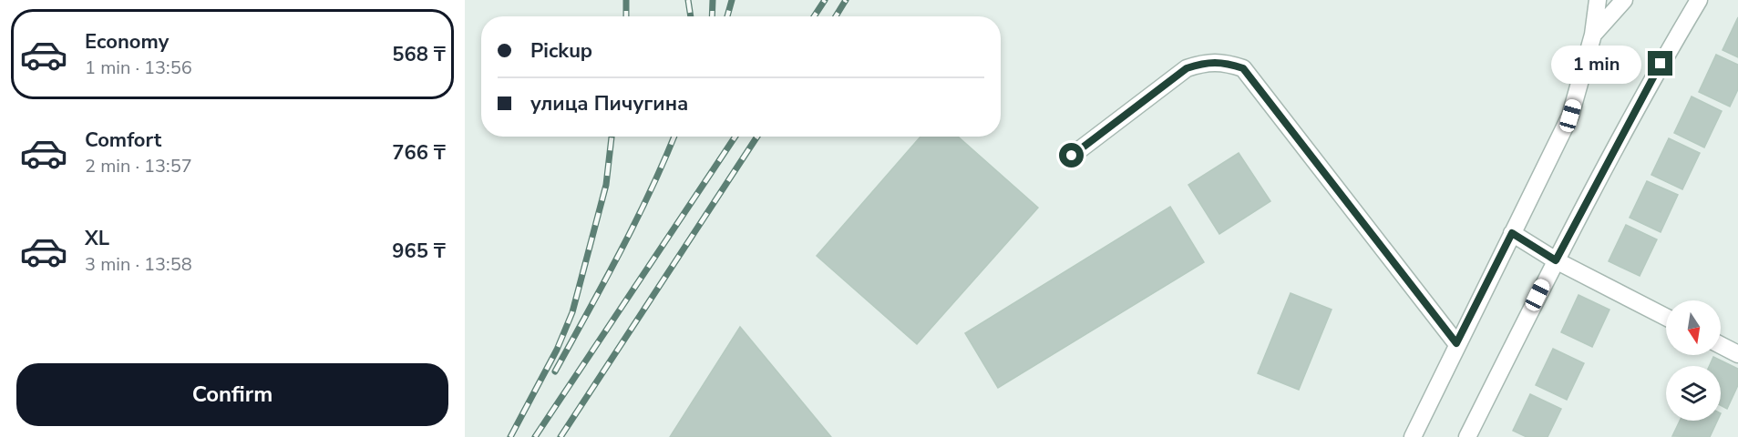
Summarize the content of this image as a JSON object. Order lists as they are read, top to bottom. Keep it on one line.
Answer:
{"north":"bottom","page":{"list":[{"name":"Economy","note":"1 min · 13:56","value":"568 ₸"},{"name":"Comfort","note":"2 min · 13:57","value":"766 ₸"},{"name":"XL","note":"3 min · 13:58","value":"965 ₸"}],"banner":["Pickup","улица Пичугина"],"bubble":"1 min","buttons":"Confirm"}}
